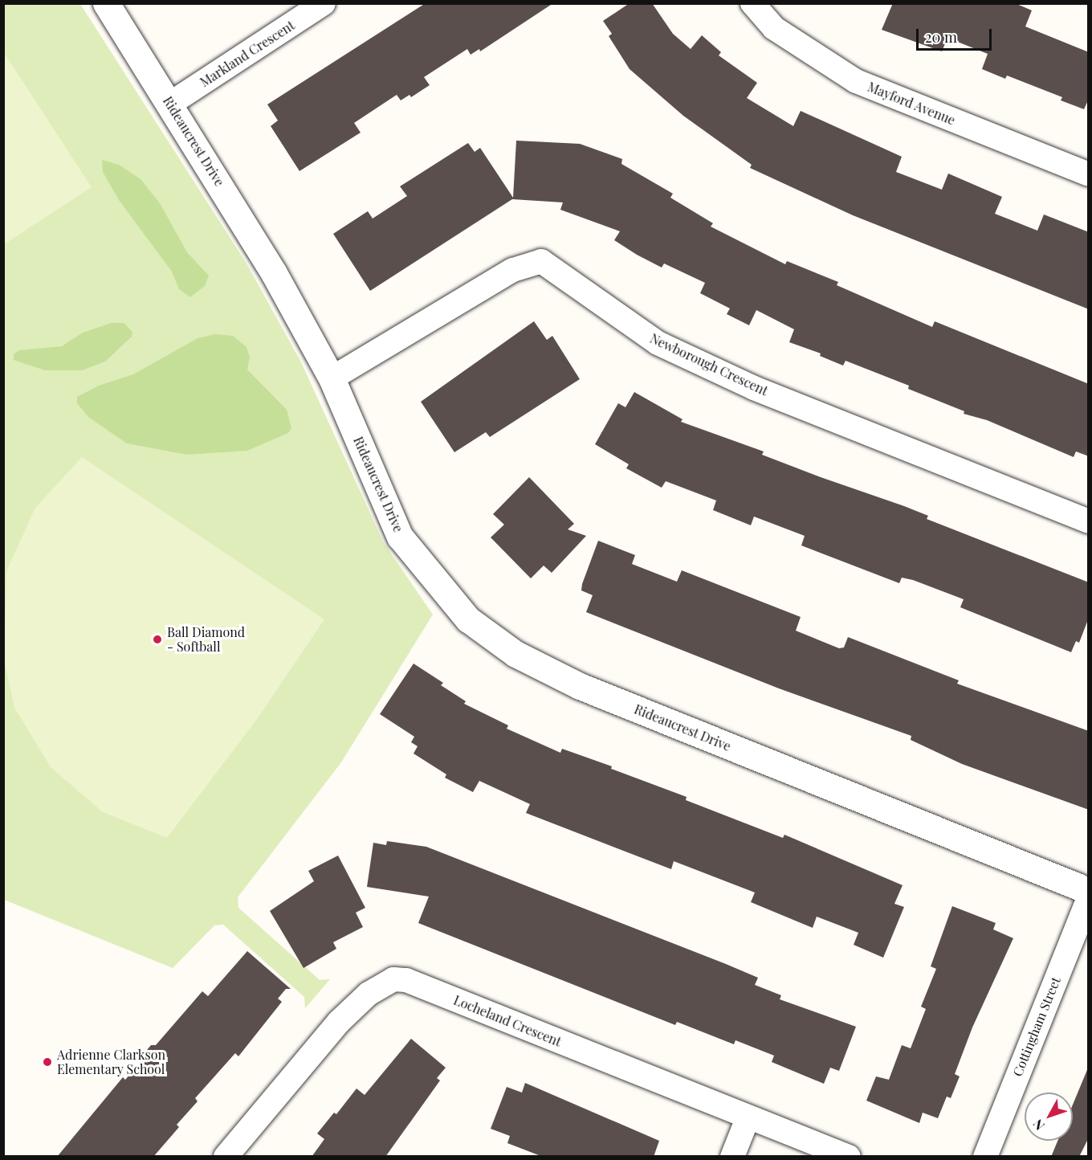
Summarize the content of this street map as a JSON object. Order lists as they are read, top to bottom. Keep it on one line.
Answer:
{"streets":{"street":["Markland Crescent","Mayford Avenue","Rideaucrest Drive","Newborough Crescent","Locheland Crescent","Cottingham Street"]},"crossings":[["Markland Crescent","Rideaucrest Drive"],["Rideaucrest Drive","Newborough Crescent"]],"places":["Ball Diamond - Softball","Adrienne Clarkson Elementary School"],"scale_bar":"20 m","north":"bottom left"}
